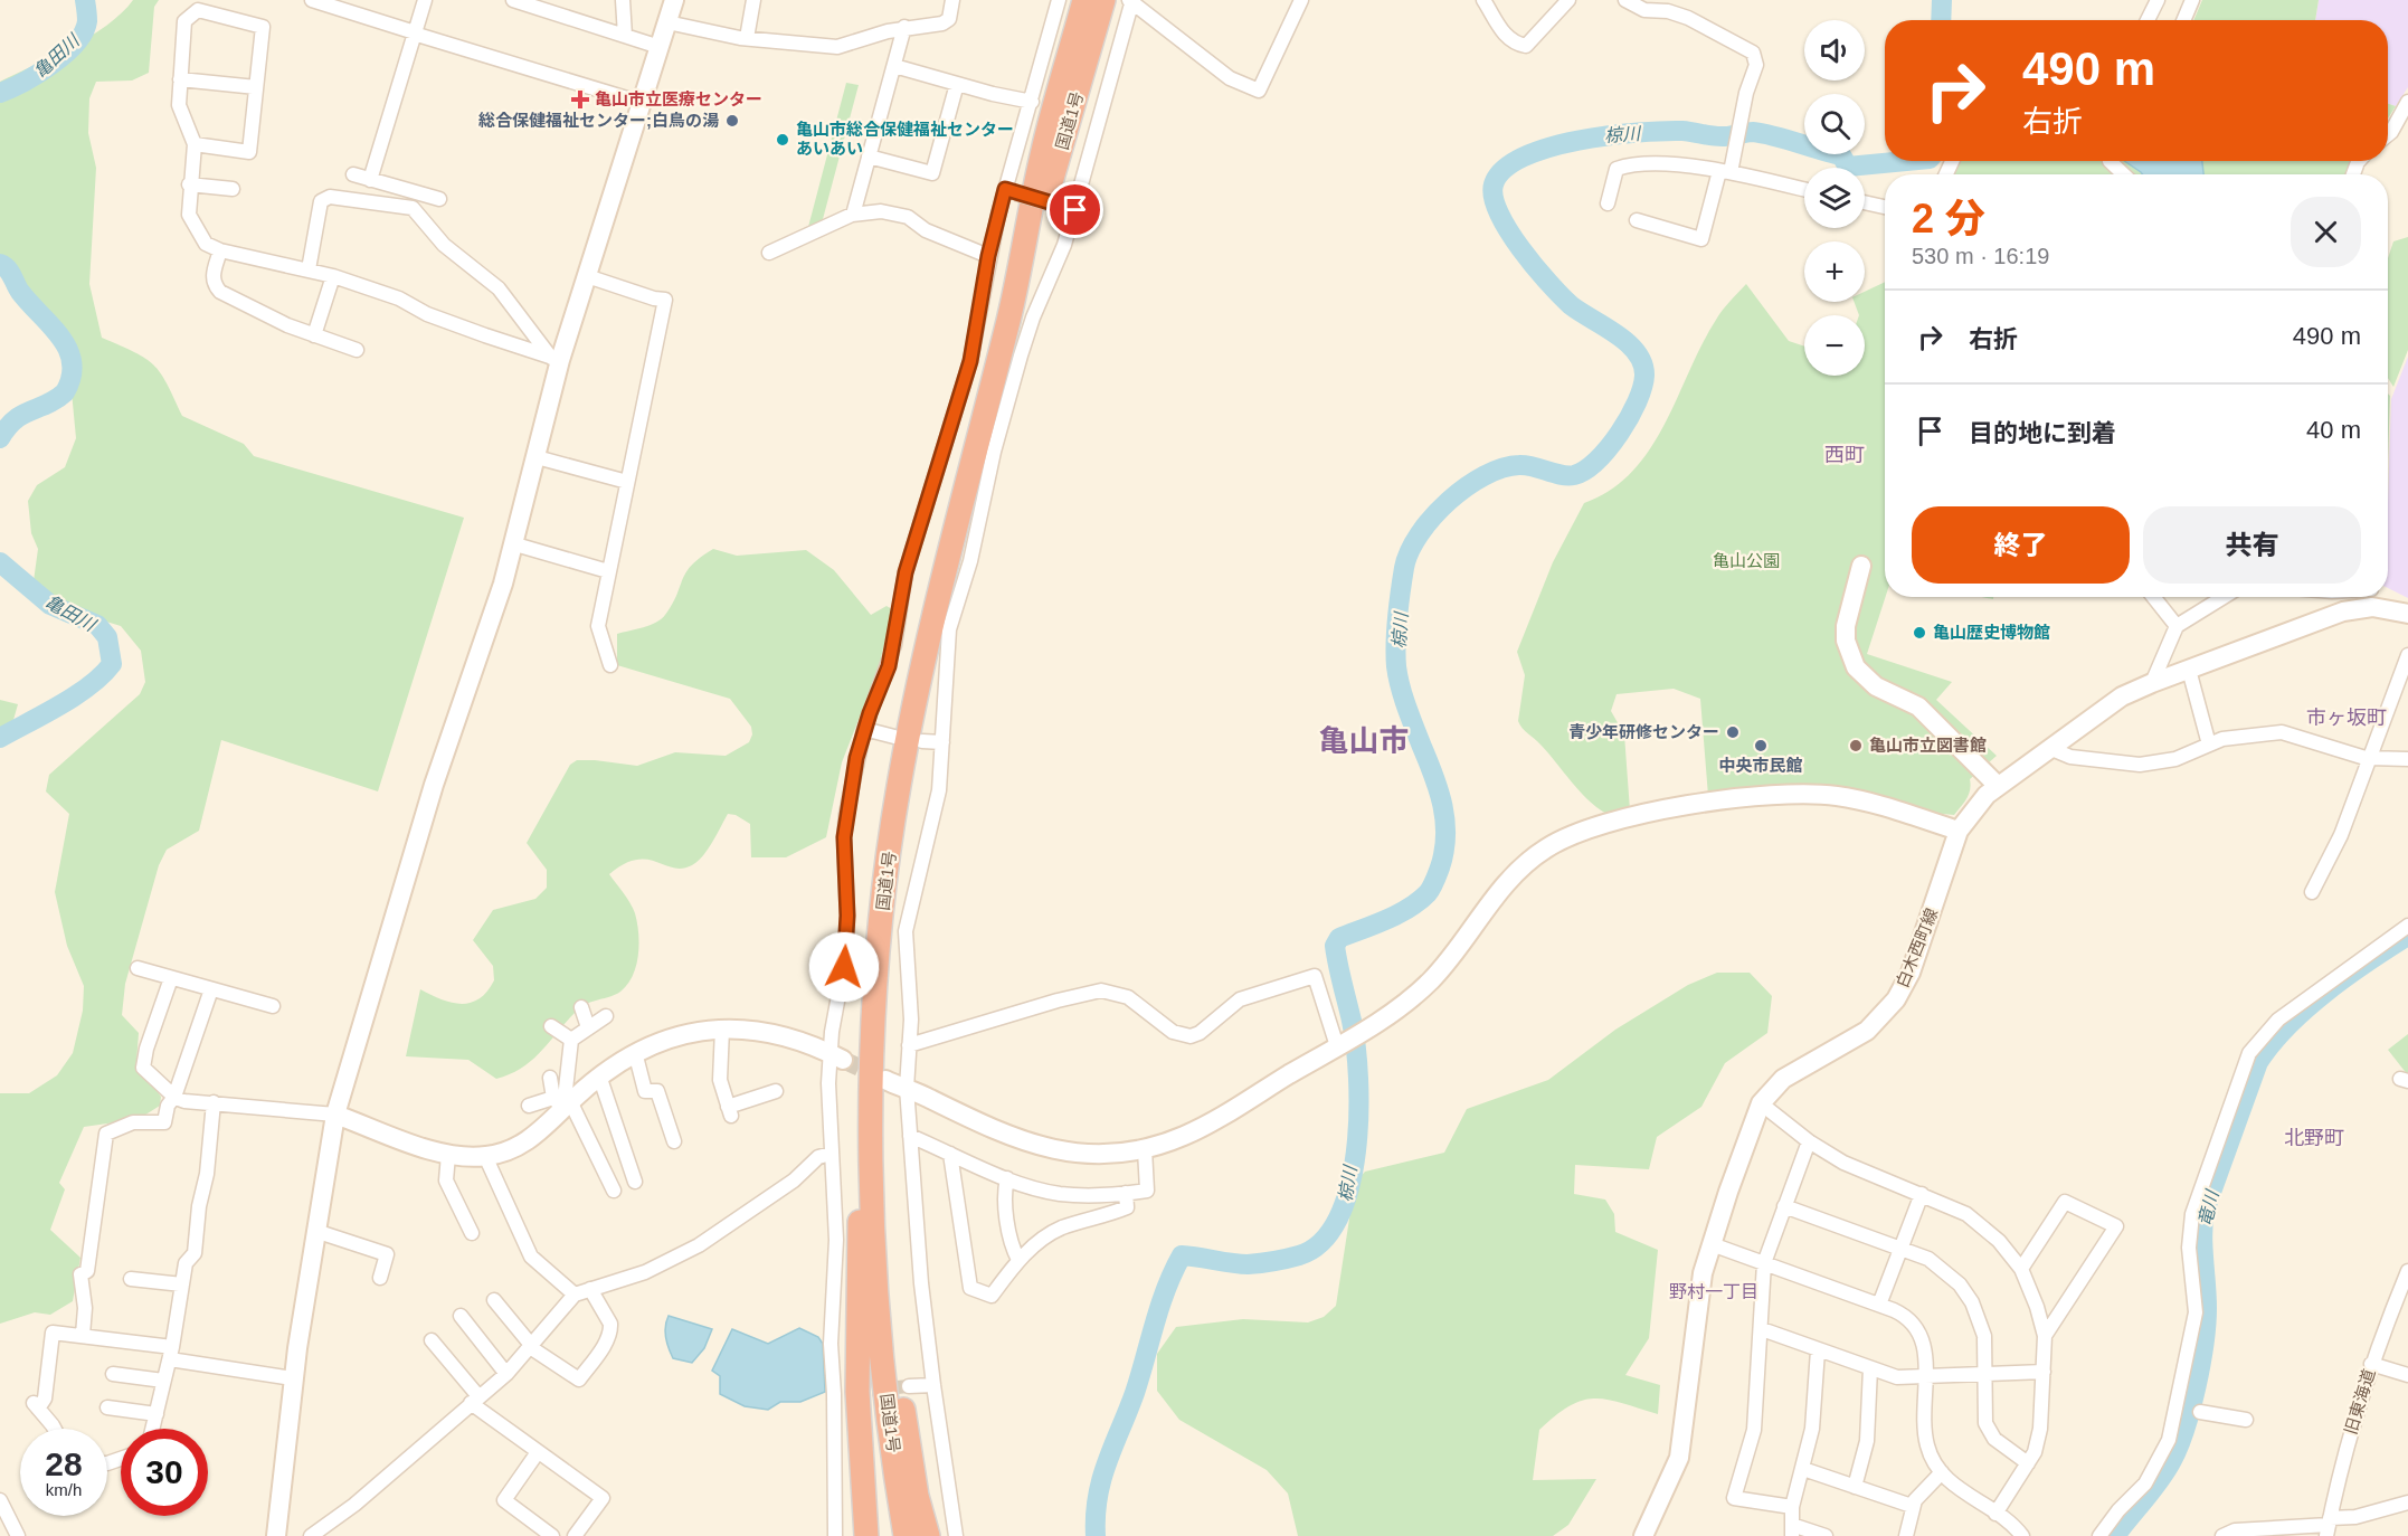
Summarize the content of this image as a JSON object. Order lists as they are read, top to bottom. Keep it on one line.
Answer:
{"streets":{"highway":["国道1号"],"street":["白木西町線","旧東海道"]},"districts":["西町","市ヶ坂町","亀山市","北野町","野村一丁目"],"water":["亀田川","椋川","竜川"],"parks":["亀山公園"],"places":{"health":["亀山市立医療センター"],"other":["総合保健福祉センター;白鳥の湯","亀山市総合保健福祉センター あいあい","亀山歴史博物館","青少年研修センター","中央市民館","亀山市立図書館"]},"page":{"map_buttons":["+","−"],"turn":["490 m","右折"],"heading":["2 分","530 m · 16:19"],"list":[{"name":"右折","value":"490 m"},{"name":"目的地に到着","value":"40 m"}],"buttons":["終了","共有"],"speed":"28 km/h","limit":"30"}}
